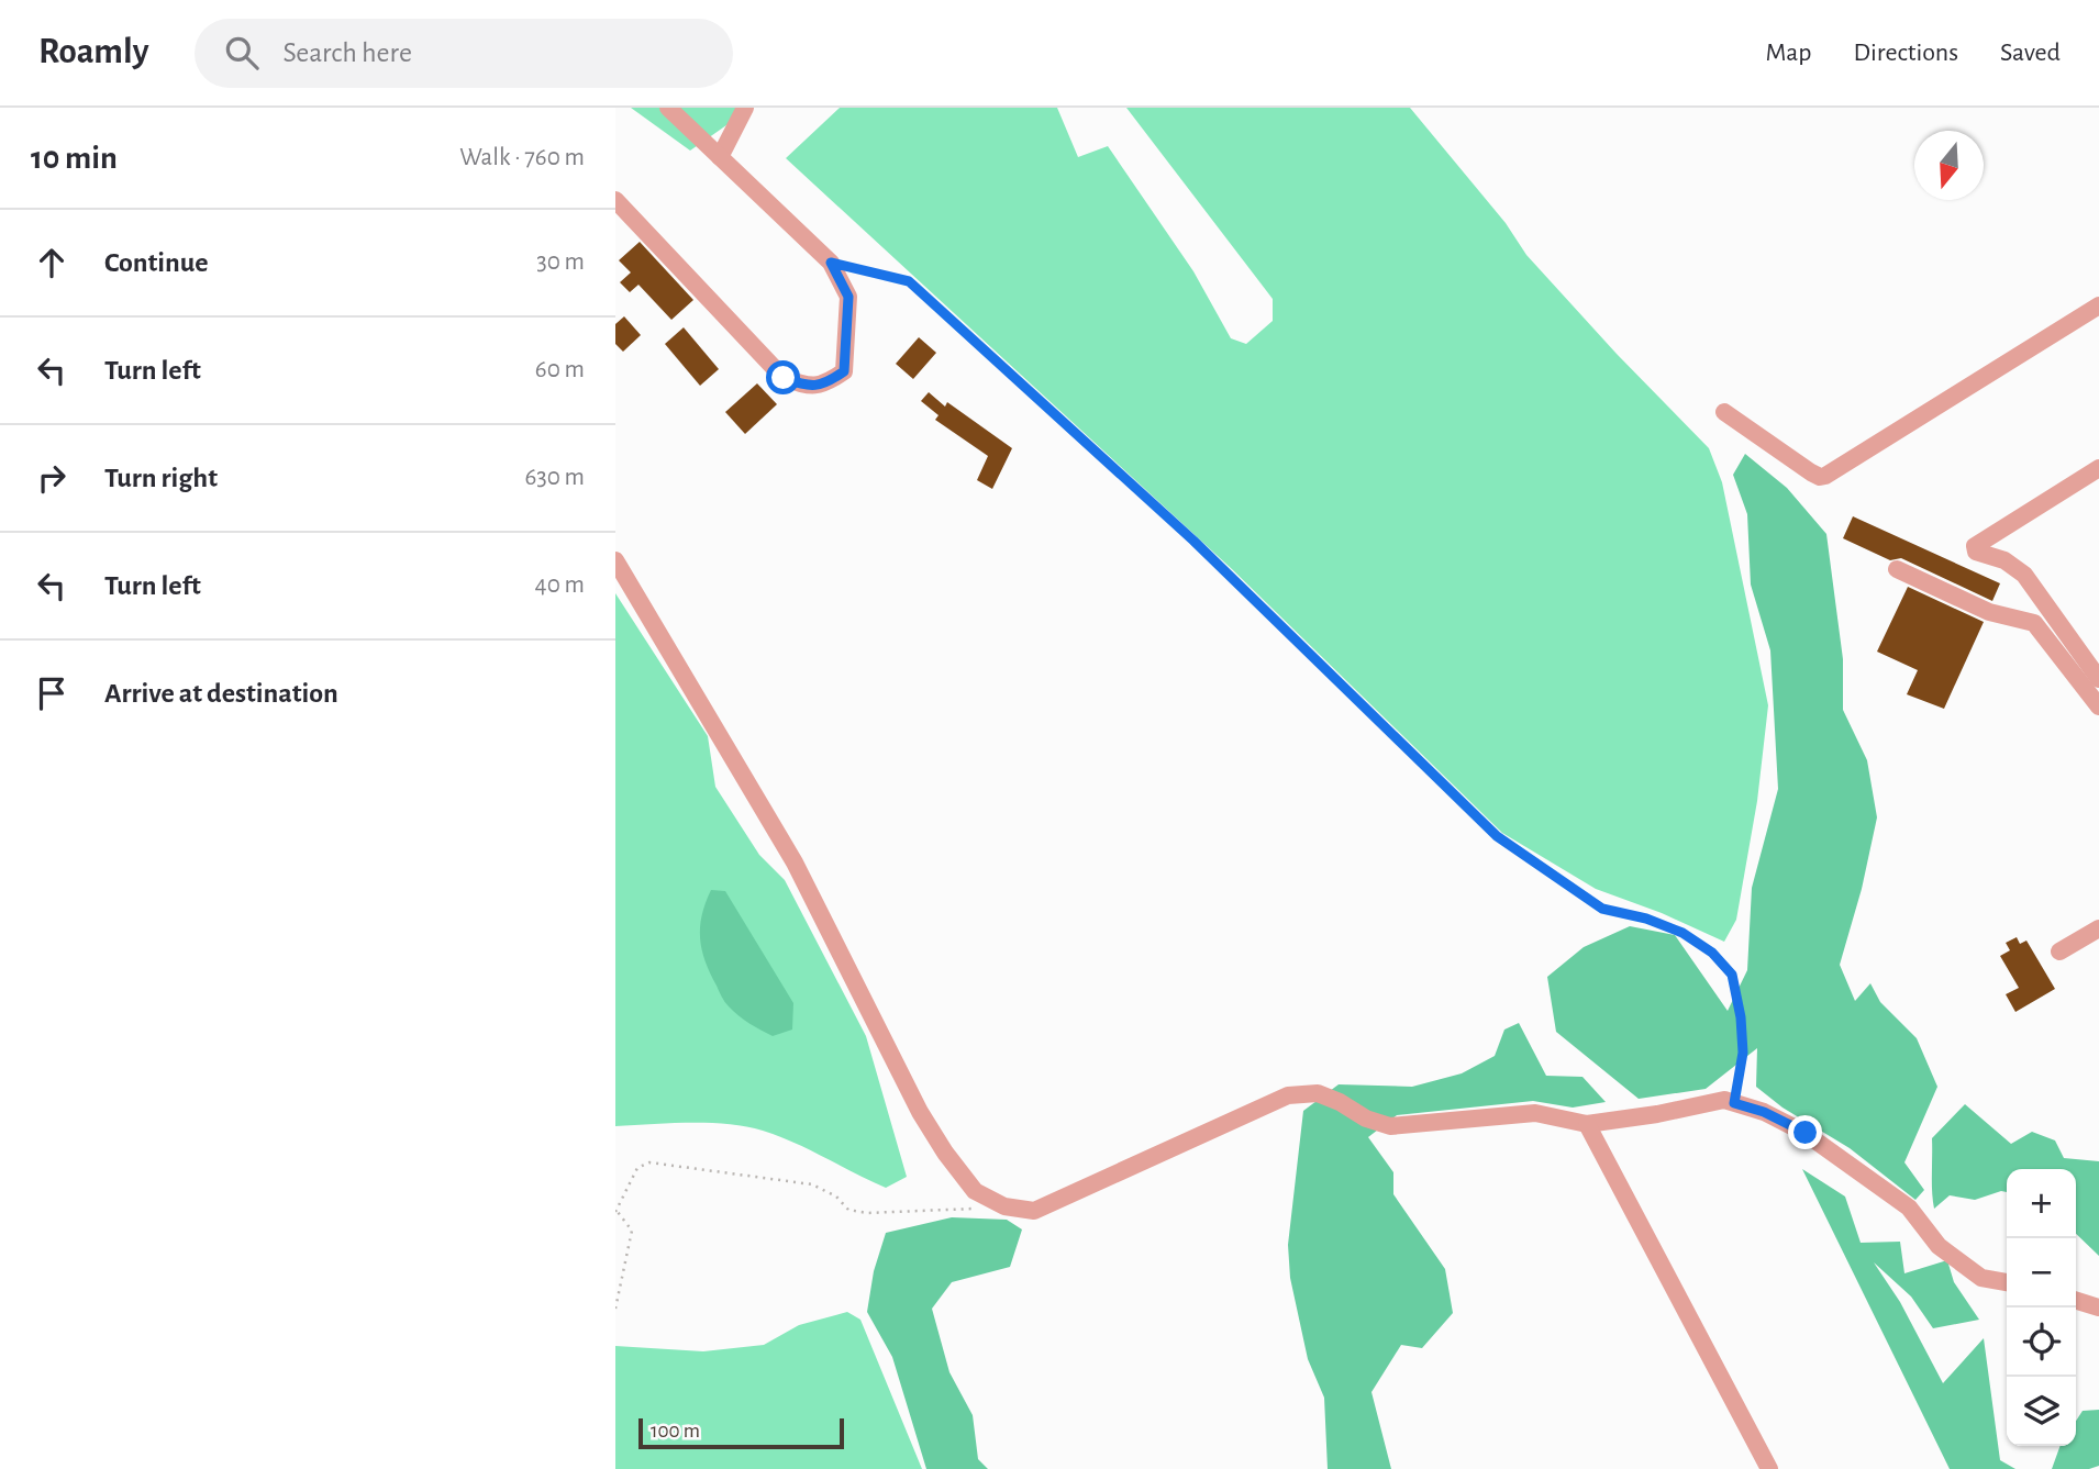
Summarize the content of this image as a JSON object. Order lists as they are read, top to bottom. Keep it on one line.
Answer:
{"scale_bar":"100 m","north":"bottom","page":{"header":"Roamly","search":"Search here","nav":["Map","Directions","Saved"],"heading":["10 min","Walk · 760 m"],"list":[["Continue","30 m"],["Turn left","60 m"],["Turn right","630 m"],["Turn left","40 m"],"Arrive at destination"],"map_buttons":["+","−"],"scale":"100 m"}}
